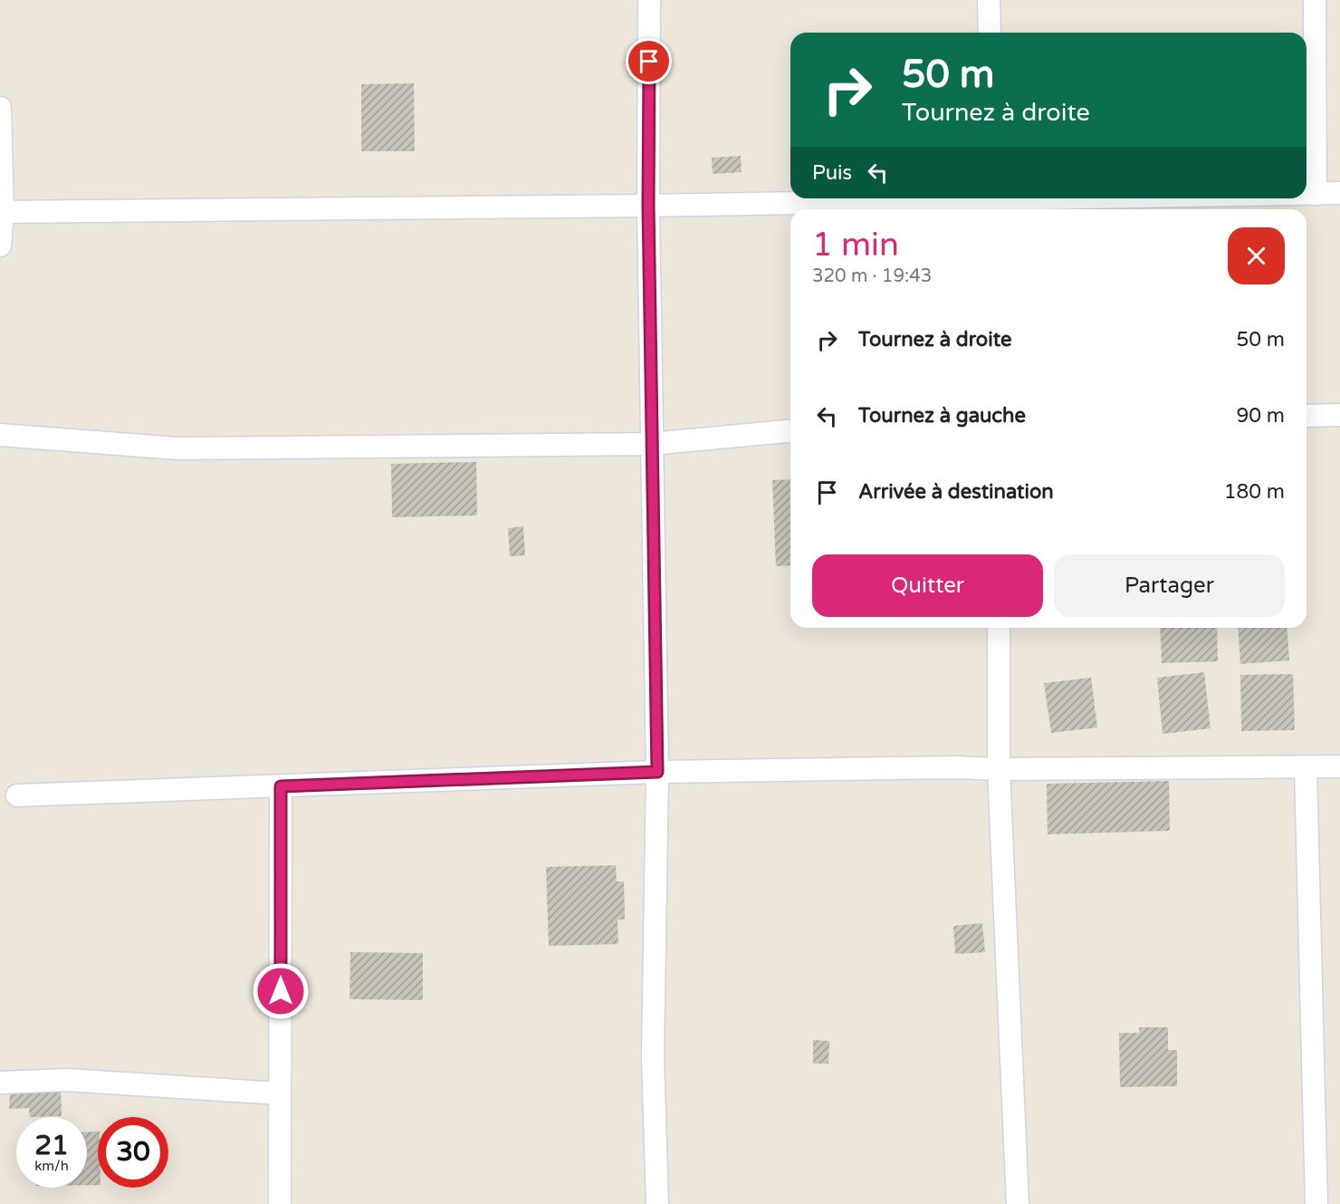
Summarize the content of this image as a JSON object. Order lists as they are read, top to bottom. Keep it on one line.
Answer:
{"page":{"turn":["50 m","Tournez à droite"],"then":"Puis","heading":["1 min","320 m · 19:43"],"list":[{"name":"Tournez à droite","value":"50 m"},{"name":"Tournez à gauche","value":"90 m"},{"name":"Arrivée à destination","value":"180 m"}],"buttons":["Quitter","Partager"],"speed":"21 km/h","limit":"30"}}
